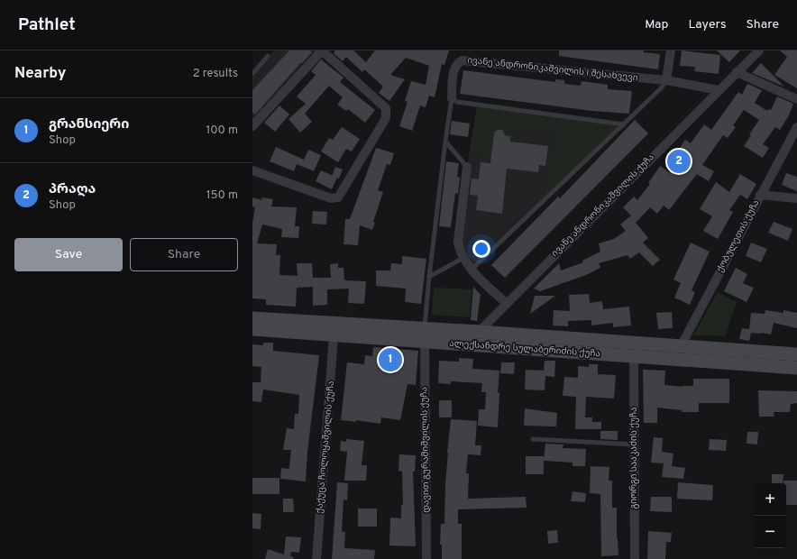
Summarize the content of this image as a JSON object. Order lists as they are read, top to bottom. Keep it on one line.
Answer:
{"streets":{"street":["ივანე ანდრონიკაშვილის I შესახვევი","ივანე ანდრონიკაშვილის ქუჩა","ქობულეთის ქუჩა","ალექსანდრე სულაბერიძის ქუჩა","ქაქუცა ჩოლოყაშვილის ქუჩა","დავით გურამიშვილის ქუჩა","გიორგი სააკაძის ქუჩა"]},"crossings":[["ივანე ანდრონიკაშვილის ქუჩა","ალექსანდრე სულაბერიძის ქუჩა"],["ქობულეთის ქუჩა","ალექსანდრე სულაბერიძის ქუჩა"],["ალექსანდრე სულაბერიძის ქუჩა","ქაქუცა ჩოლოყაშვილის ქუჩა"],["ალექსანდრე სულაბერიძის ქუჩა","დავით გურამიშვილის ქუჩა"],["ალექსანდრე სულაბერიძის ქუჩა","გიორგი სააკაძის ქუჩა"]],"page":{"header":"Pathlet","nav":["Map","Layers","Share"],"heading":["Nearby","2 results"],"list":[{"mark":"1","name":"გრანსიერი","note":"Shop","value":"100 m"},{"mark":"2","name":"პრაღა","note":"Shop","value":"150 m"}],"pins":["2","1"],"buttons":["Save","Share"],"map_buttons":["+","−"]}}
